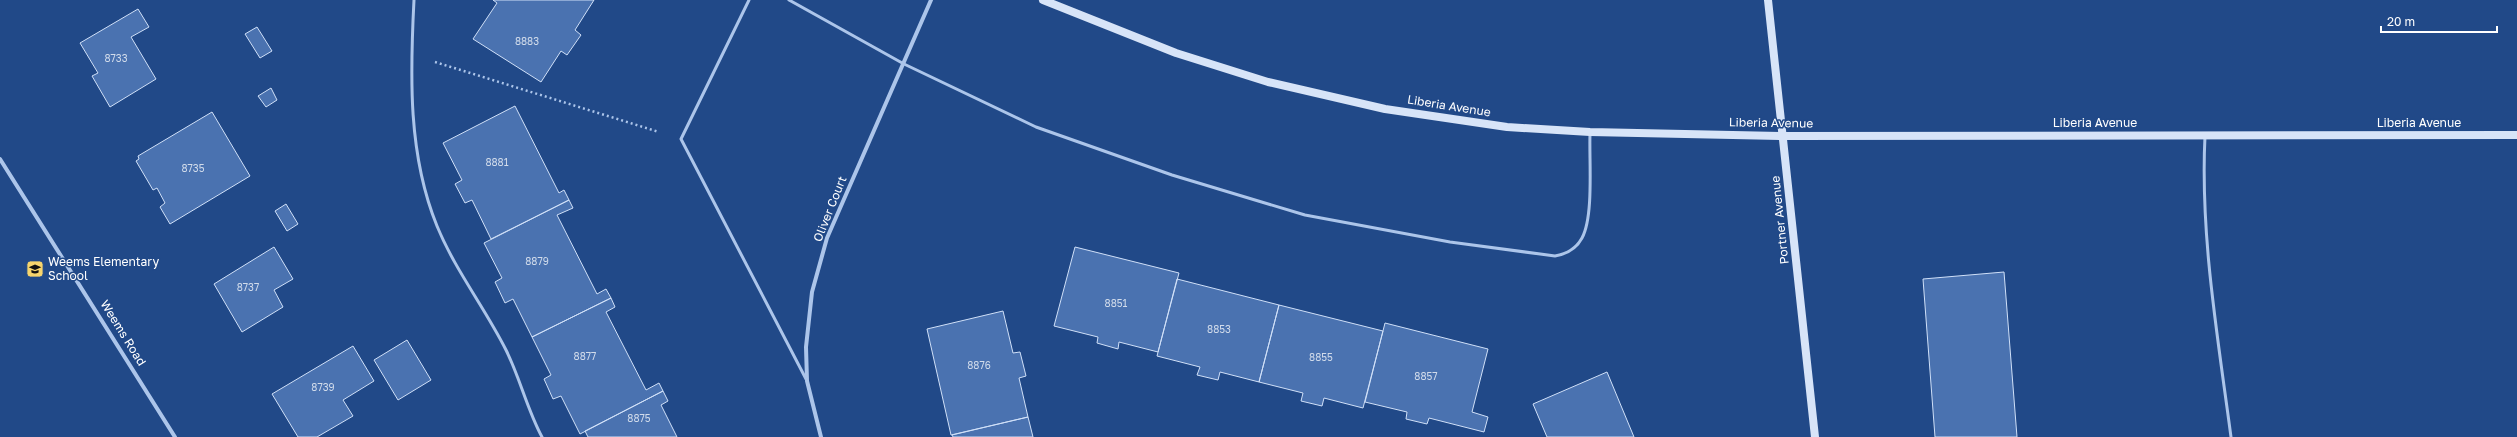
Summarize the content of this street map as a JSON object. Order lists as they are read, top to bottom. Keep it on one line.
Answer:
{"streets":{"main road":["Liberia Avenue","Portner Avenue"],"street":["Oliver Court","Weems Road"]},"crossings":[["Liberia Avenue","Portner Avenue"]],"places":{"school or university":["Weems Elementary School"]},"house_numbers":["8883","8733","8881","8735","8879","8737","8851","8853","8877","8855","8876","8857","8739","8875"],"scale_bar":"20 m"}
